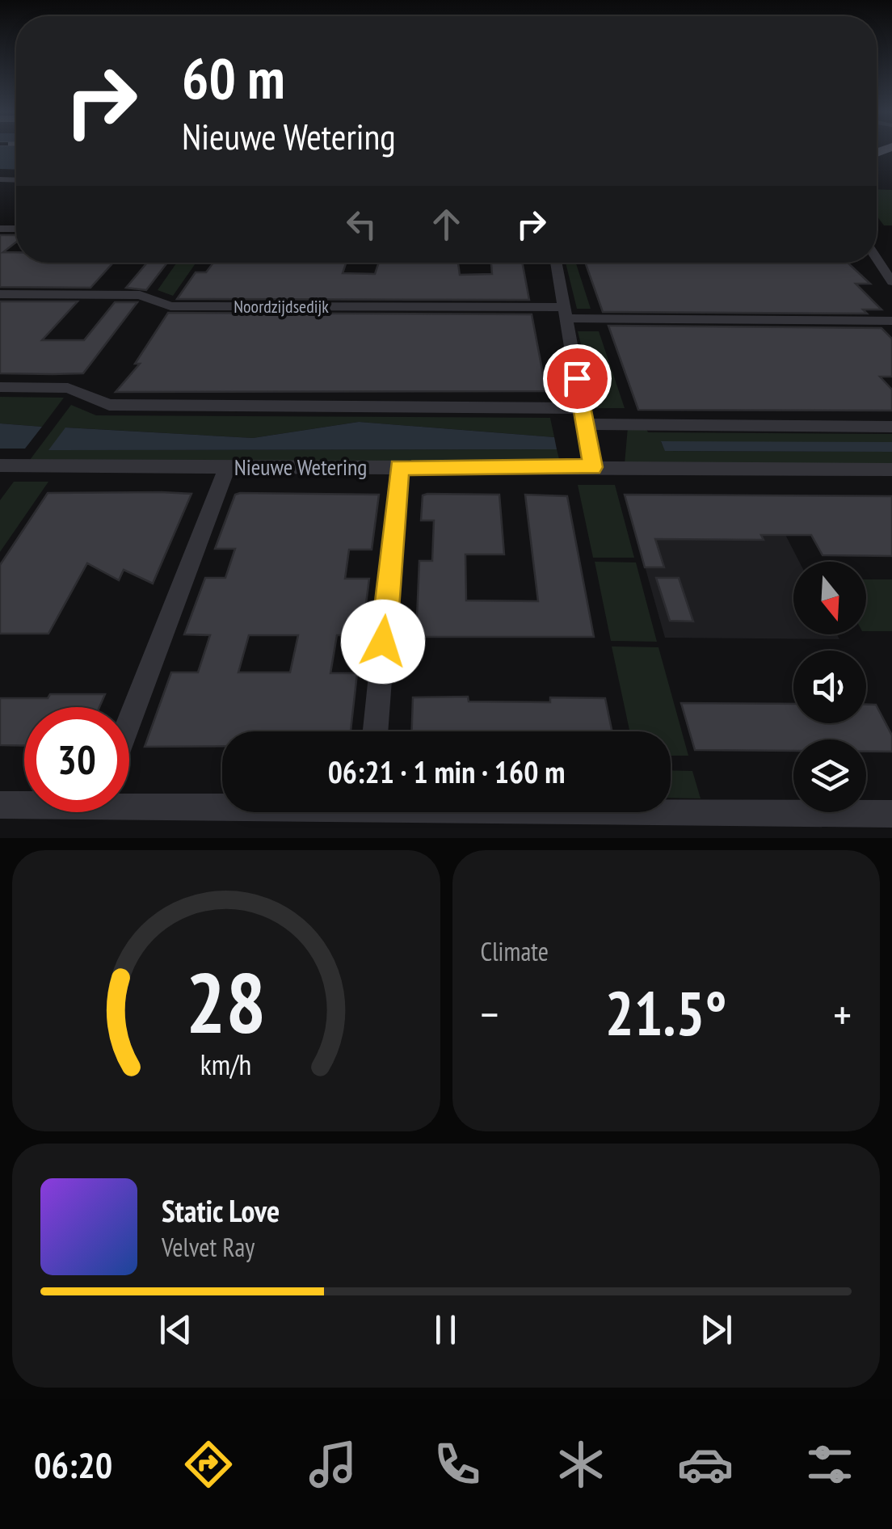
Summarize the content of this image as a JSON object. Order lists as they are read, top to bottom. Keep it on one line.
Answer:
{"streets":{"street":["Noordzijdsedijk","Nieuwe Wetering"]},"north":"bottom","page":{"turn":["60 m","Nieuwe Wetering"],"limit":"30","trip":"06:21 · 1 min · 160 m","tile":"Climate","heat":["−","21.5°","+"],"song":["Static Love","Velvet Ray"],"tabs":"06:20","gauge":["28","km/h"]}}
